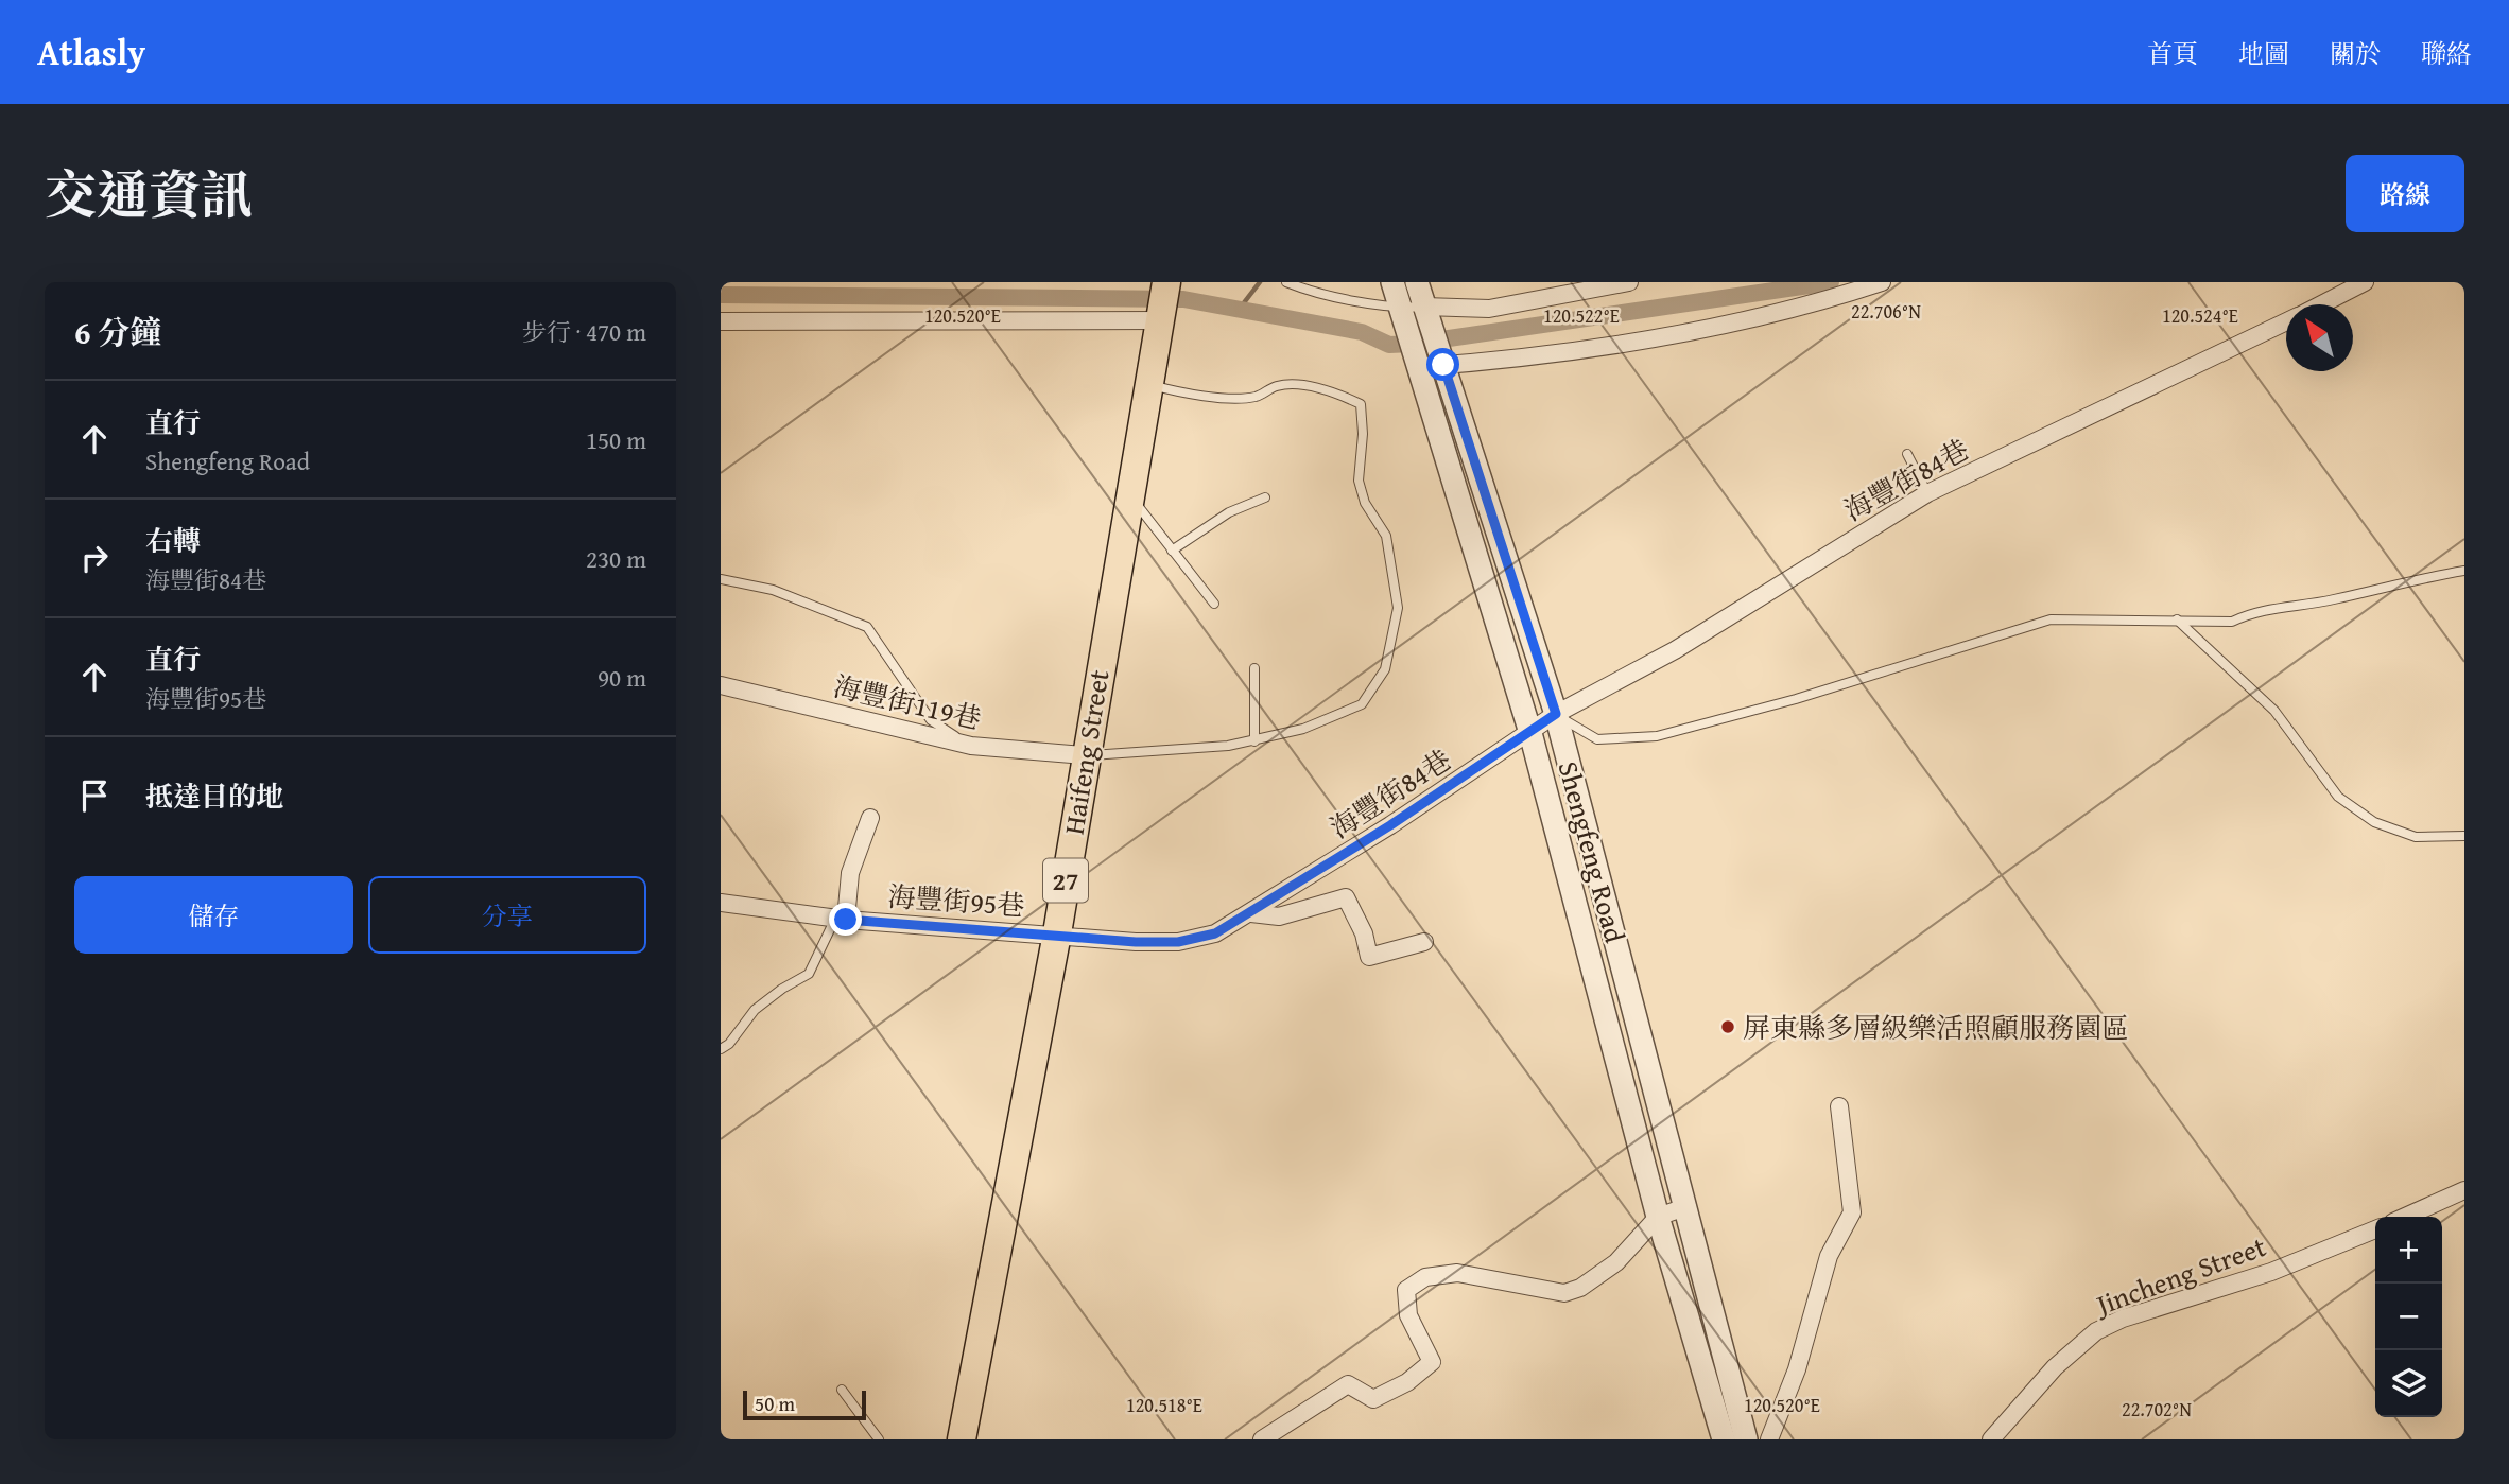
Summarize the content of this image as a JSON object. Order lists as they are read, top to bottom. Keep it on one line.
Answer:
{"streets":{"main road":["Haifeng Street","27"],"street":["海豐街84巷","海豐街119巷","Shengfeng Road","海豐街95巷","Jincheng Street"]},"crossings":[["海豐街84巷","Haifeng Street"],["海豐街84巷","Shengfeng Road"],["海豐街84巷","海豐街95巷"],["海豐街119巷","Haifeng Street"],["Haifeng Street","海豐街95巷"]],"places":["屏東縣多層級樂活照顧服務園區"],"scale_bar":"50 m","north":"top left","page":{"header":"Atlasly","nav":["首頁","地圖","關於","聯絡"],"title":"交通資訊","buttons":["路線",["儲存","分享"]],"heading":["6 分鐘","步行 · 470 m"],"list":[["直行","Shengfeng Road","150 m"],["右轉","海豐街84巷","230 m"],["直行","海豐街95巷","90 m"],"抵達目的地"],"map_buttons":["+","−"],"scale":"50 m"},"coordinates":["22.706°N","120.520°E","120.522°E","120.524°E","120.518°E","22.702°N"]}
